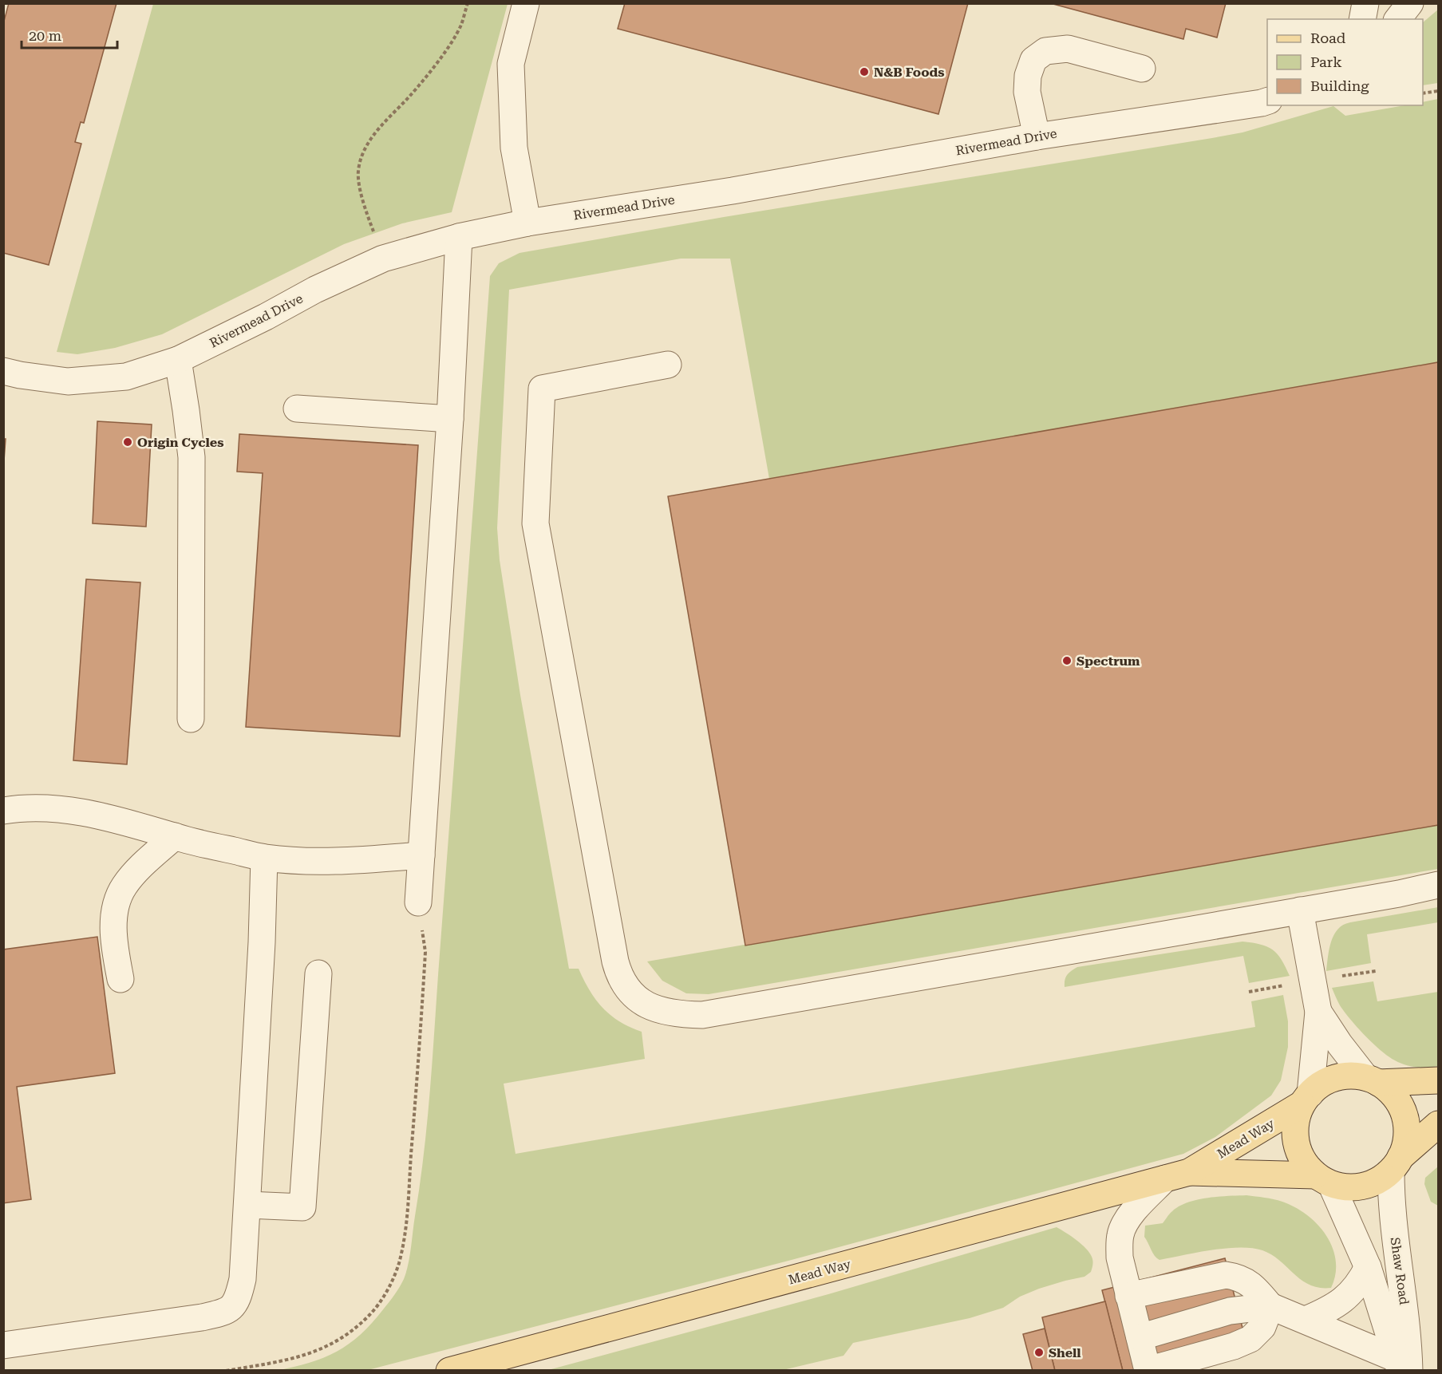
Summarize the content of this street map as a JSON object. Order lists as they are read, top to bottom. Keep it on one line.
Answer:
{"streets":{"main road":["Mead Way"],"street":["Rivermead Drive","Shaw Road"]},"crossings":[["Mead Way","Shaw Road"]],"places":["N&B Foods","Origin Cycles","Spectrum","Shell"],"legend":["Road","Park","Building"],"scale_bar":"20 m"}
